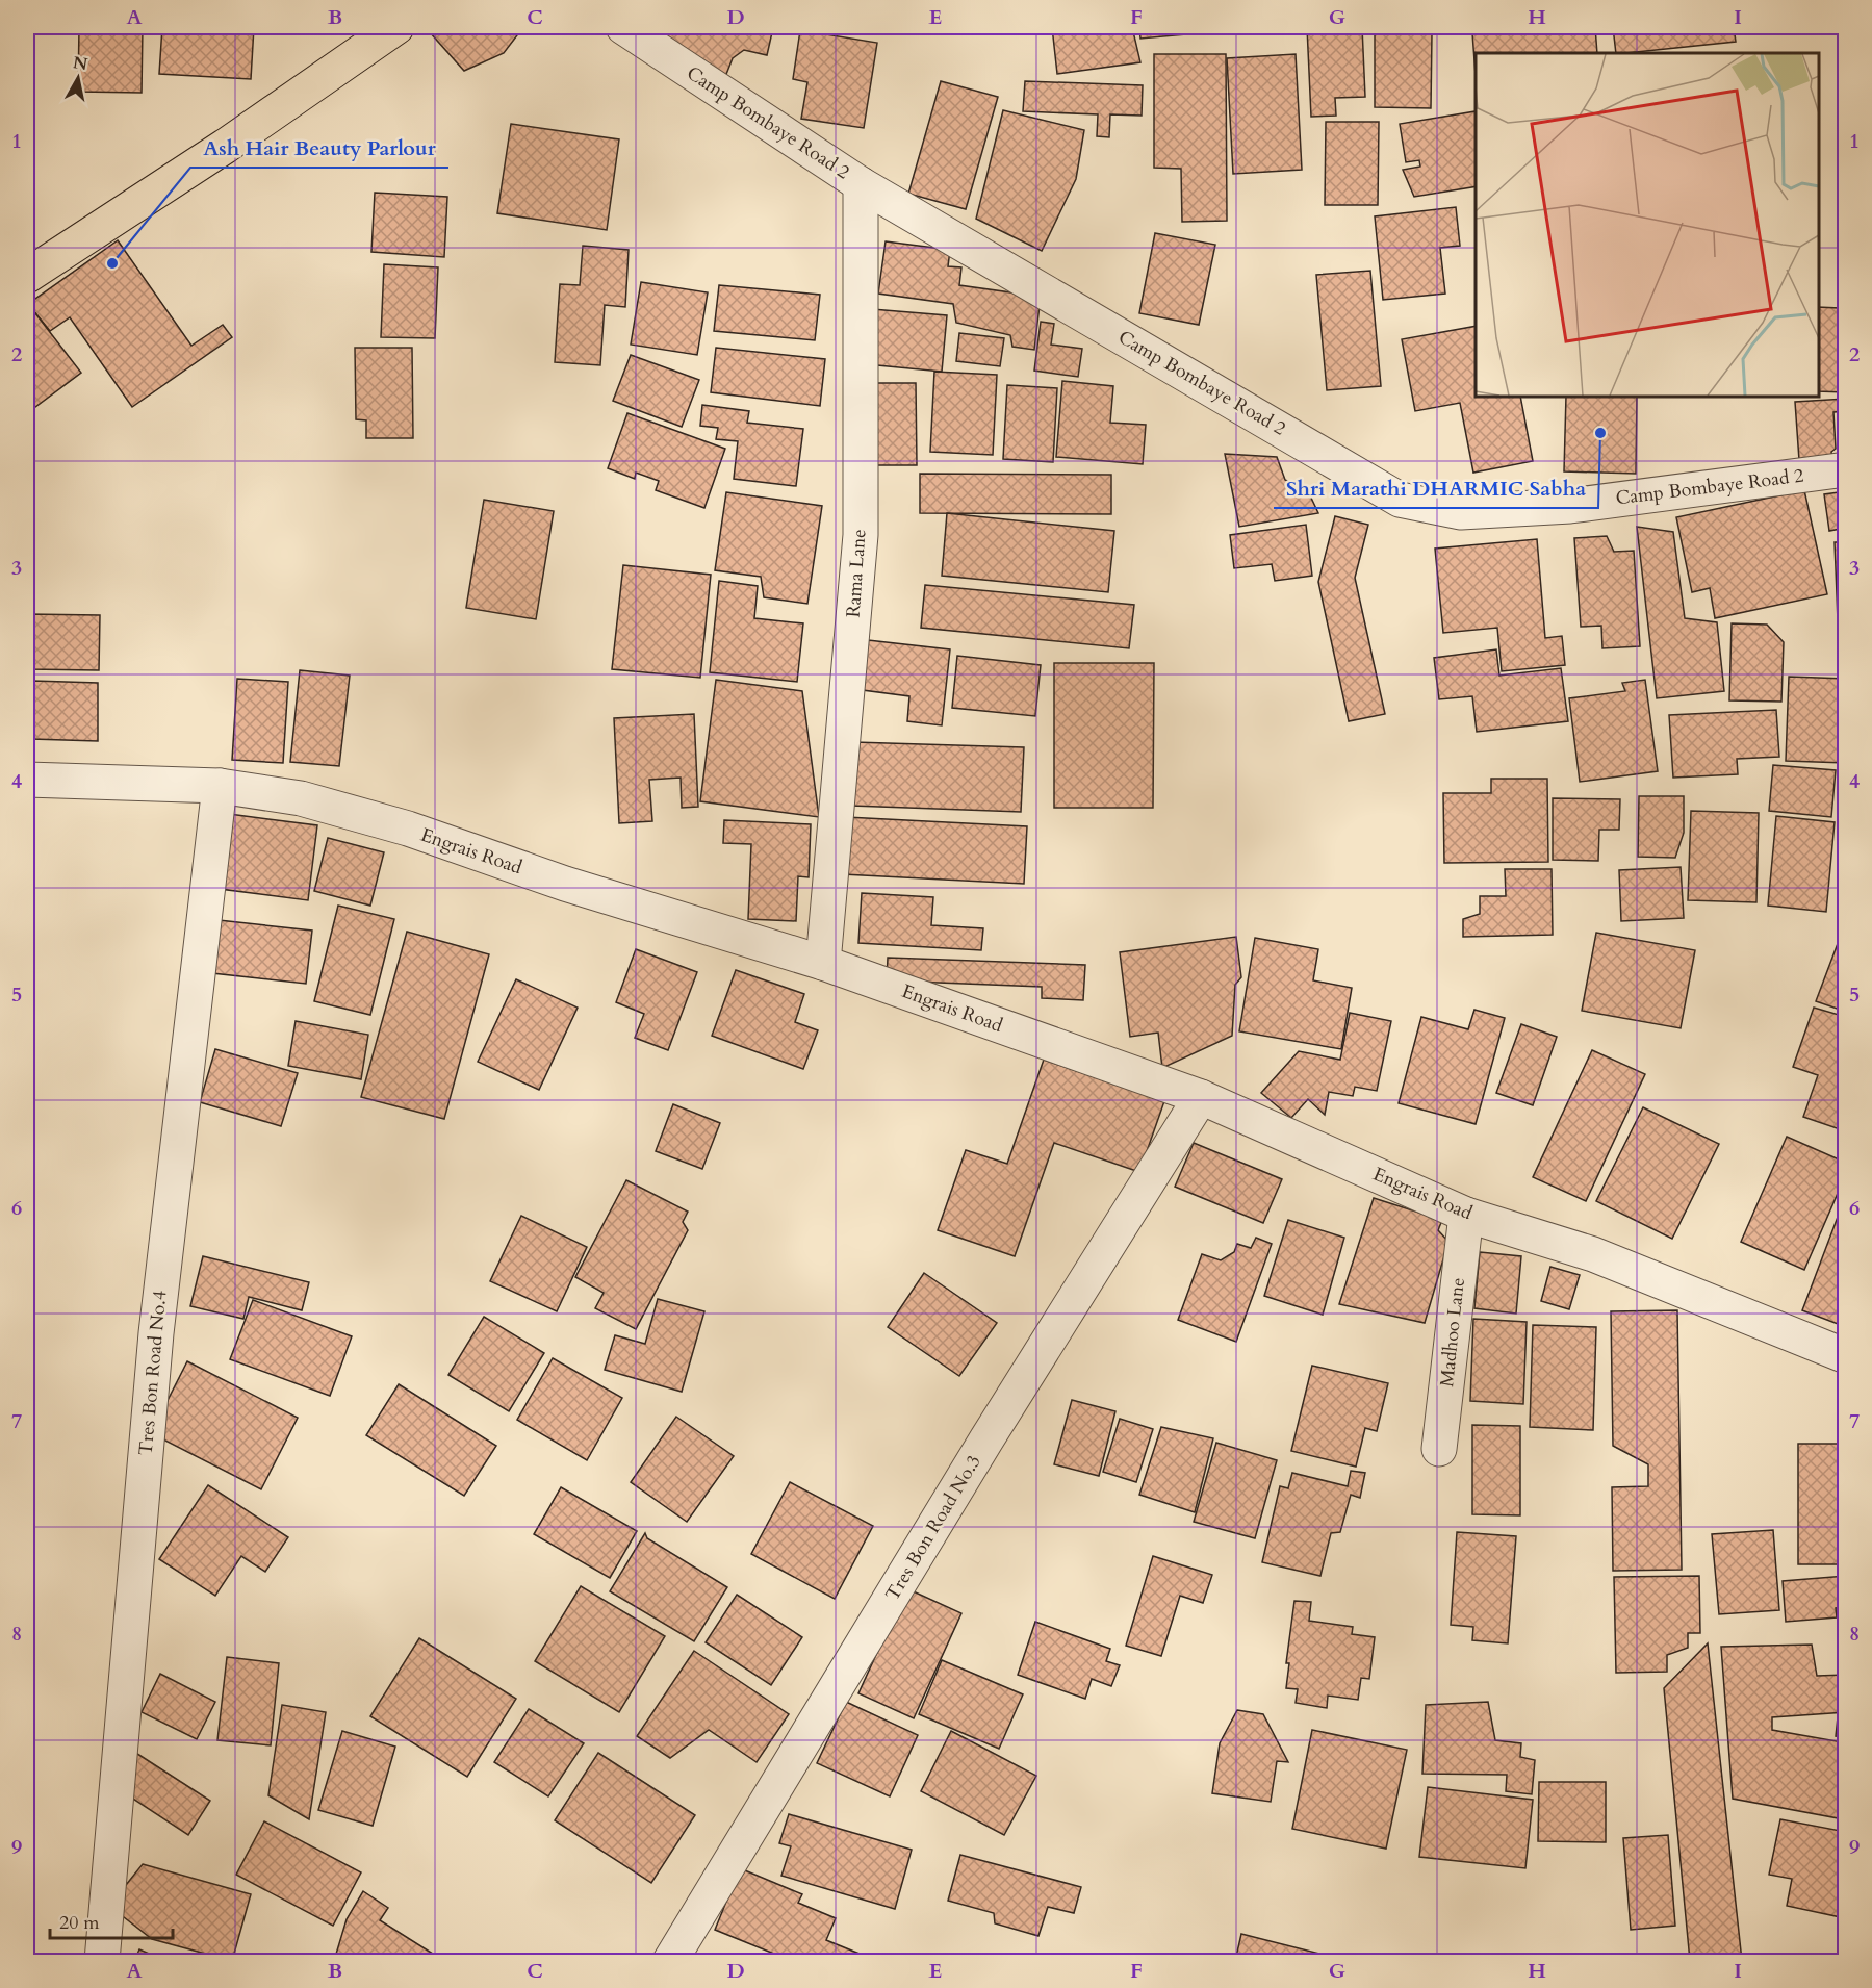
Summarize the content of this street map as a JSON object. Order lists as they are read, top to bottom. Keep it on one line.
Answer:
{"streets":{"street":["Camp Bombaye Road 2","Rama Lane","Engrais Road","Madhoo Lane","Tres Bon Road No.4","Tres Bon Road No.3"]},"crossings":[["Camp Bombaye Road 2","Rama Lane"],["Rama Lane","Engrais Road"],["Engrais Road","Madhoo Lane"],["Engrais Road","Tres Bon Road No.4"],["Engrais Road","Tres Bon Road No.3"]],"places":["Ash Hair Beauty Parlour","Shri Marathi DHARMIC Sabha"],"scale_bar":"20 m","north":"top","grid":{"columns":["A","B","C","D","E","F","G","H","I"],"rows":["1","2","3","4","5","6","7","8","9"]}}
